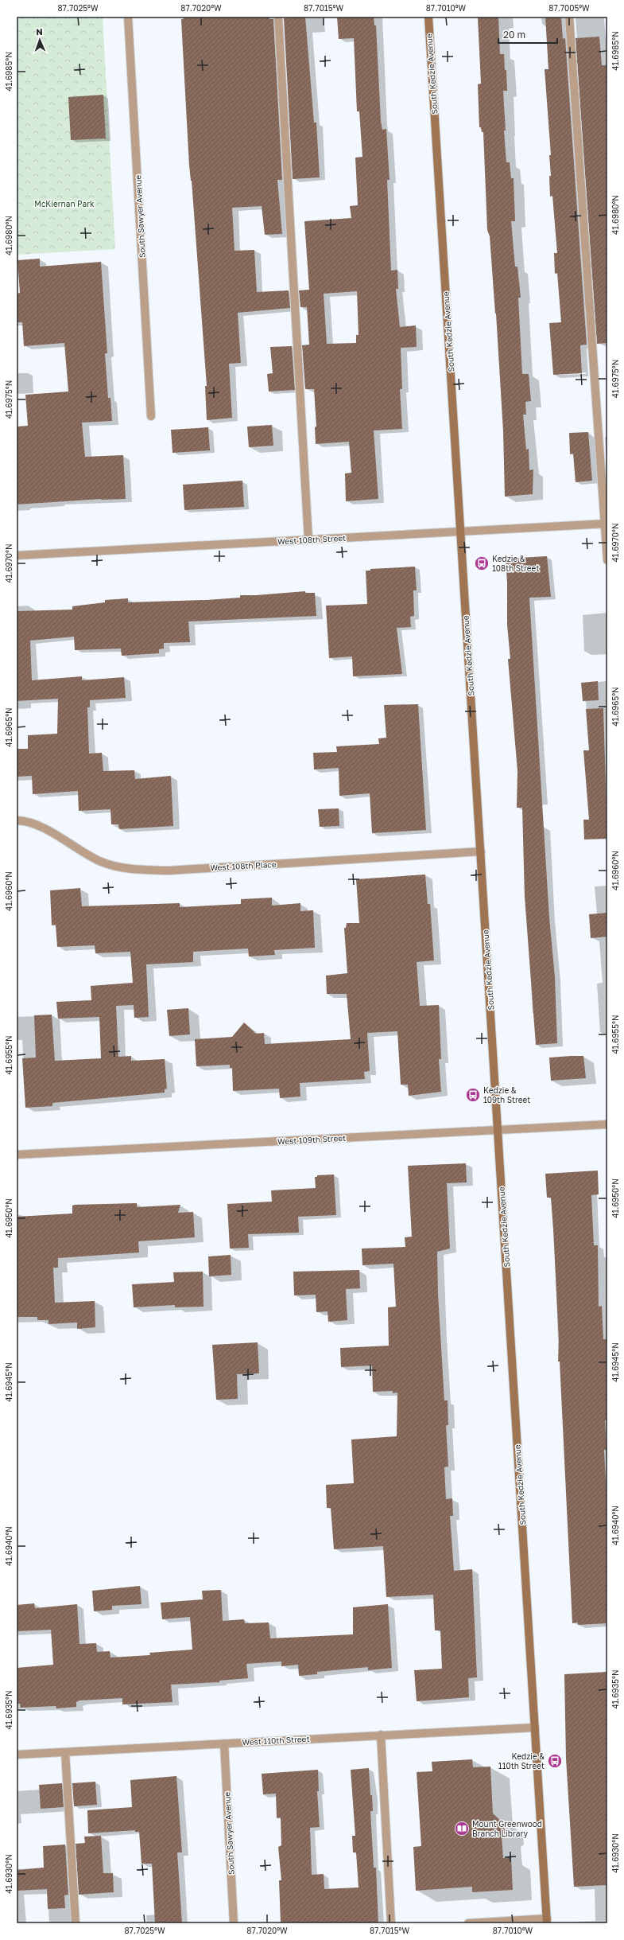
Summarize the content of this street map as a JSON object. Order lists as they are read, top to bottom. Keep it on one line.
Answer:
{"streets":{"main road":["South Kedzie Avenue"],"street":["South Sawyer Avenue","West 108th Street","West 108th Place","West 109th Street","West 110th Street"]},"crossings":[["South Kedzie Avenue","West 108th Street"],["South Kedzie Avenue","West 108th Place"],["South Kedzie Avenue","West 109th Street"],["South Kedzie Avenue","West 110th Street"],["South Sawyer Avenue","West 110th Street"]],"parks":["McKiernan Park"],"places":{"bus stop":["Kedzie & 108th Street","Kedzie & 109th Street","Kedzie & 110th Street"],"library":["Mount Greenwood Branch Library"]},"scale_bar":"20 m","north":"top","coordinates":["87.7025°W","87.7020°W","87.7015°W","87.7010°W","87.7005°W","41.6985°N","41.6980°N","41.6975°N","41.6970°N","41.6965°N","41.6960°N","41.6955°N","41.6950°N","41.6945°N","41.6940°N","41.6935°N","41.6930°N"]}
